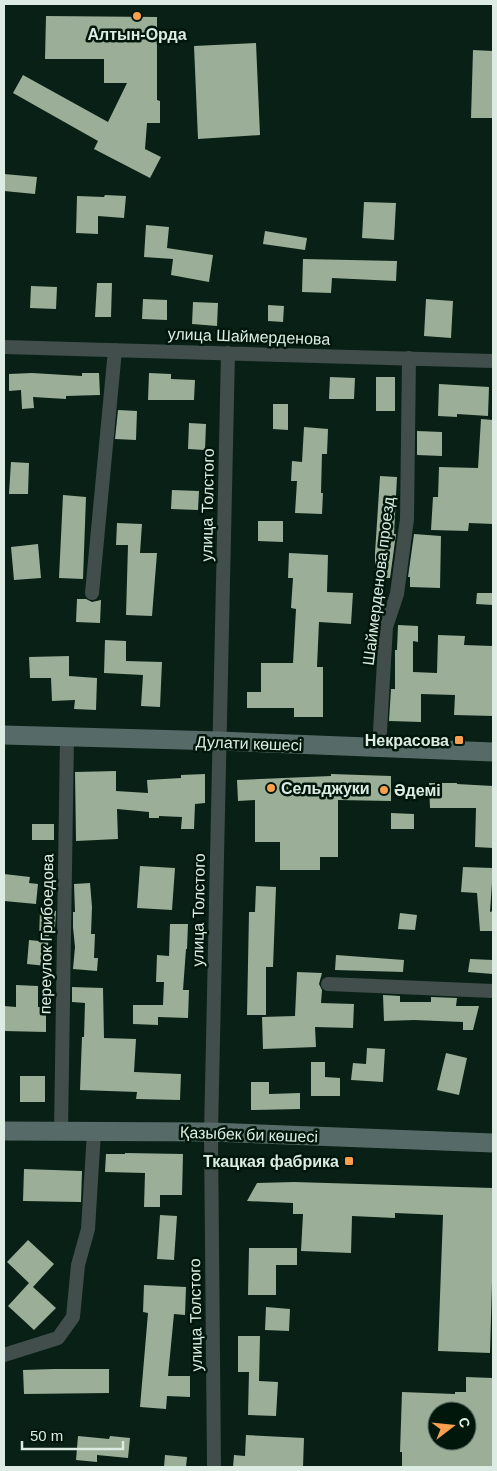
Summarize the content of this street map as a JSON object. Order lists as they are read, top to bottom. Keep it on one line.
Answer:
{"streets":{"main road":["Дулати көшесі","Қазыбек би көшесі"],"street":["улица Шаймерденова","улица Толстого","Шаймерденова проезд","переулок Грибоедова"]},"crossings":[["улица Шаймерденова","улица Толстого"],["улица Шаймерденова","Шаймерденова проезд"],["улица Толстого","Дулати көшесі"],["улица Толстого","Қазыбек би көшесі"],["Шаймерденова проезд","Дулати көшесі"],["Дулати көшесі","переулок Грибоедова"],["переулок Грибоедова","Қазыбек би көшесі"]],"places":{"other":["Алтын-Орда","Сельджуки","Әдемі"],"transit":["Некрасова","Ткацкая фабрика"]},"scale_bar":"50 m","north":"right"}
